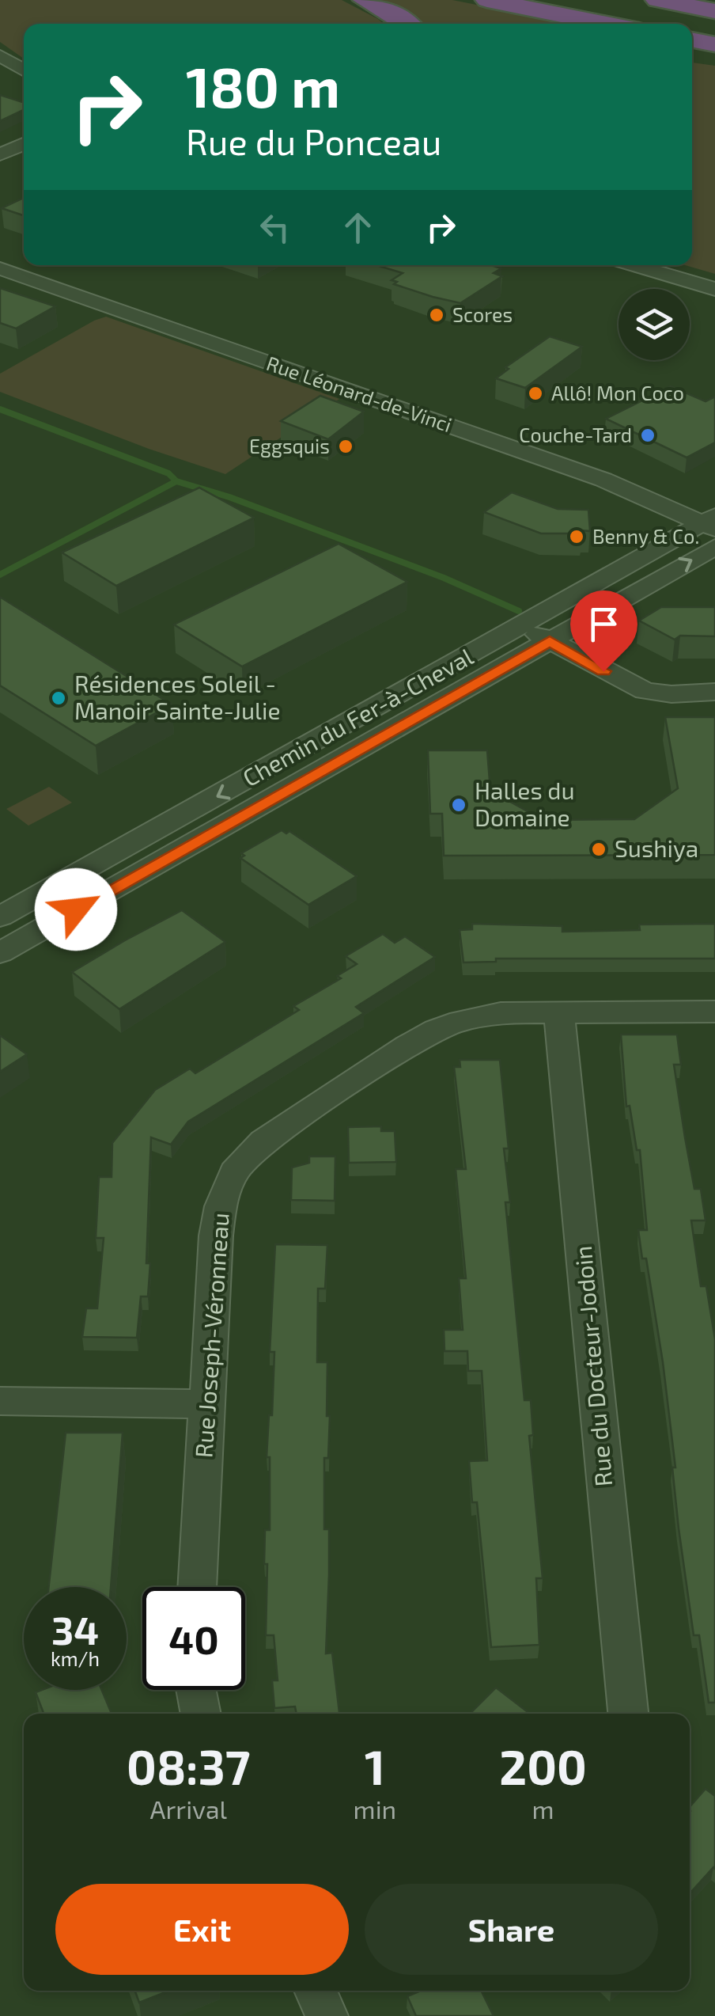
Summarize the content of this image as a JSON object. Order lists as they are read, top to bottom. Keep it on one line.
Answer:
{"streets":{"street":["Rue Léonard-de-Vinci","Chemin du Fer-à-Cheval","Rue Joseph-Véronneau","Rue du Docteur-Jodoin"]},"crossings":[["Rue Léonard-de-Vinci","Chemin du Fer-à-Cheval"],["Rue Joseph-Véronneau","Rue du Docteur-Jodoin"]],"places":["Scores","Allô! Mon Coco","Couche-Tard","Eggsquis","Benny & Co.","Résidences Soleil - Manoir Sainte-Julie","Halles du Domaine","Sushiya"],"page":{"turn":["180 m","Rue du Ponceau"],"speed":"34 km/h","limit":"40","eta":["08:37","Arrival","1","min","200","m"],"buttons":["Exit","Share"]}}
